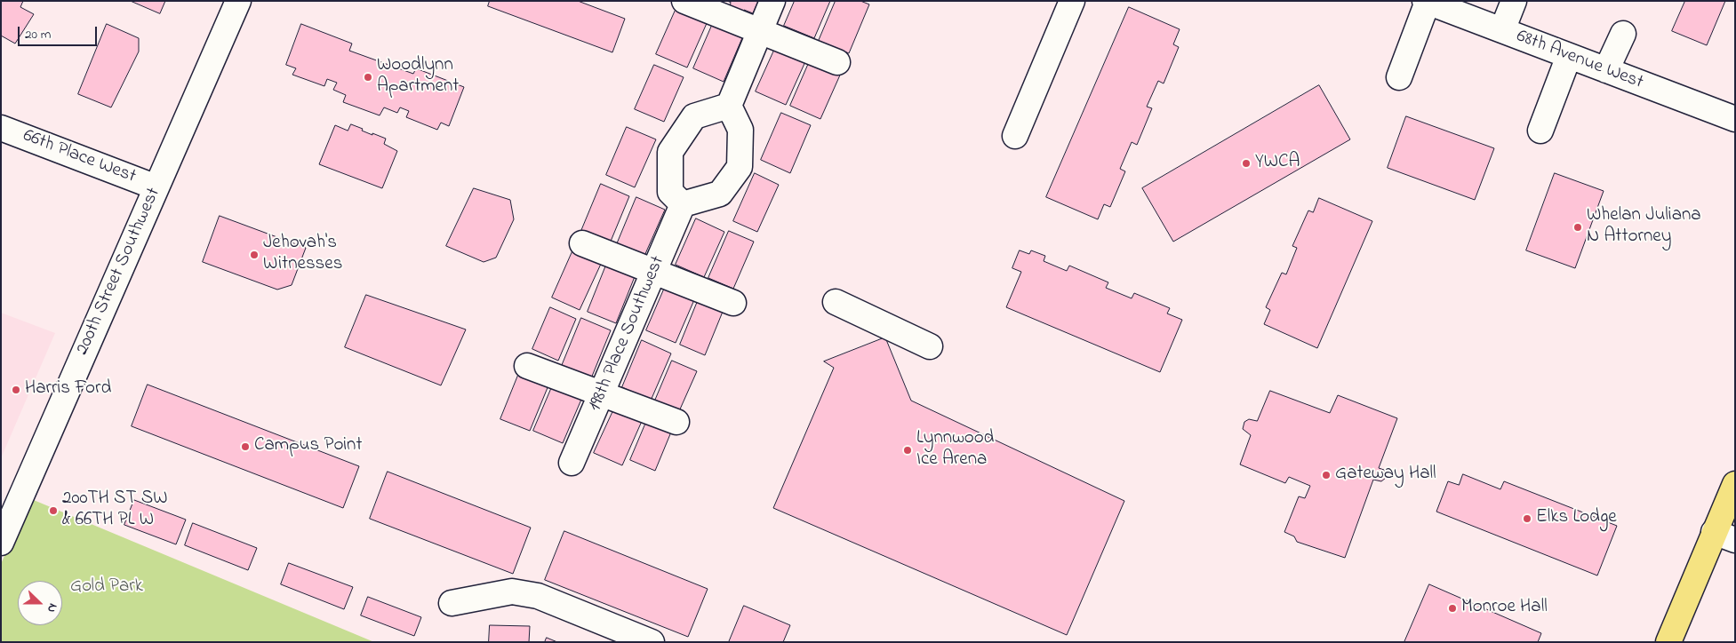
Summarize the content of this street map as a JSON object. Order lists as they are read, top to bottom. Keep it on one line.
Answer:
{"streets":{"street":["68th Avenue West","66th Place West","200th Street Southwest","198th Place Southwest"]},"crossings":[["66th Place West","200th Street Southwest"]],"parks":["Gold Park"],"places":["Woodlynn Apartment","YWCA","Whelan Juliana N Attorney","Jehovah's Witnesses","Harris Ford","Campus Point","Lynnwood Ice Arena","Gateway Hall","200TH ST SW & 66TH PL W","Elks Lodge","Monroe Hall"],"scale_bar":"20 m","north":"right"}
